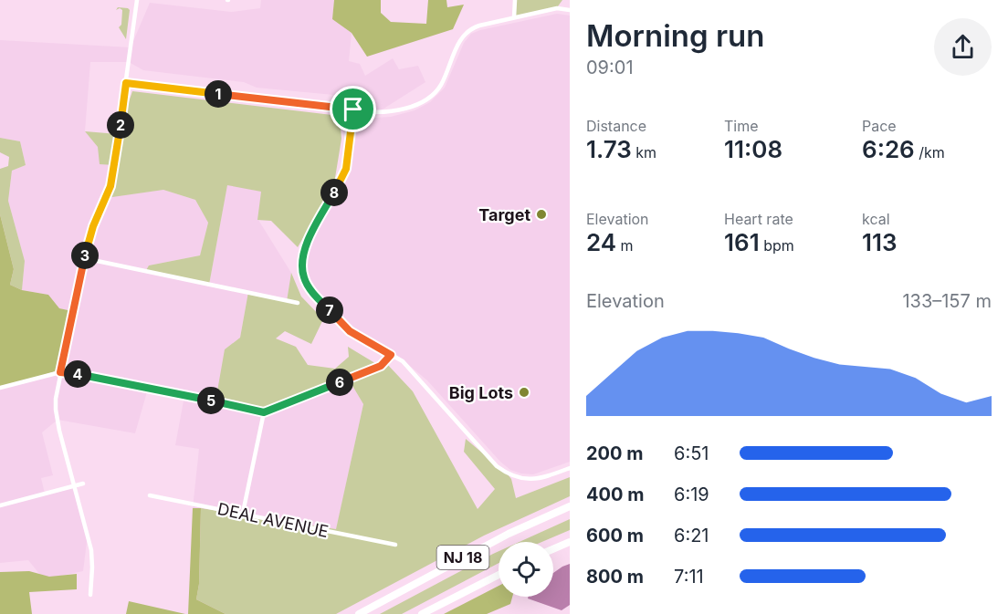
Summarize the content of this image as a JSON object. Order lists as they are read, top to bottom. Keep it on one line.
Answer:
{"streets":{"highway":["NJ 18"],"street":["DEAL AVENUE"]},"places":["Target","Big Lots"],"page":{"heading":["Morning run","09:01"],"pins":["1","2","8","3","7","4","6","5"],"stats":[["Distance","1.73 km"],["Time","11:08"],["Pace","6:26 /km"],["Elevation","24 m"],["Heart rate","161 bpm"],["kcal","113"]],"chart":["Elevation","133–157 m"],"list":[{"name":"200 m","note":"6:51"},{"name":"400 m","note":"6:19"},{"name":"600 m","note":"6:21"},{"name":"800 m","note":"7:11"}]}}
